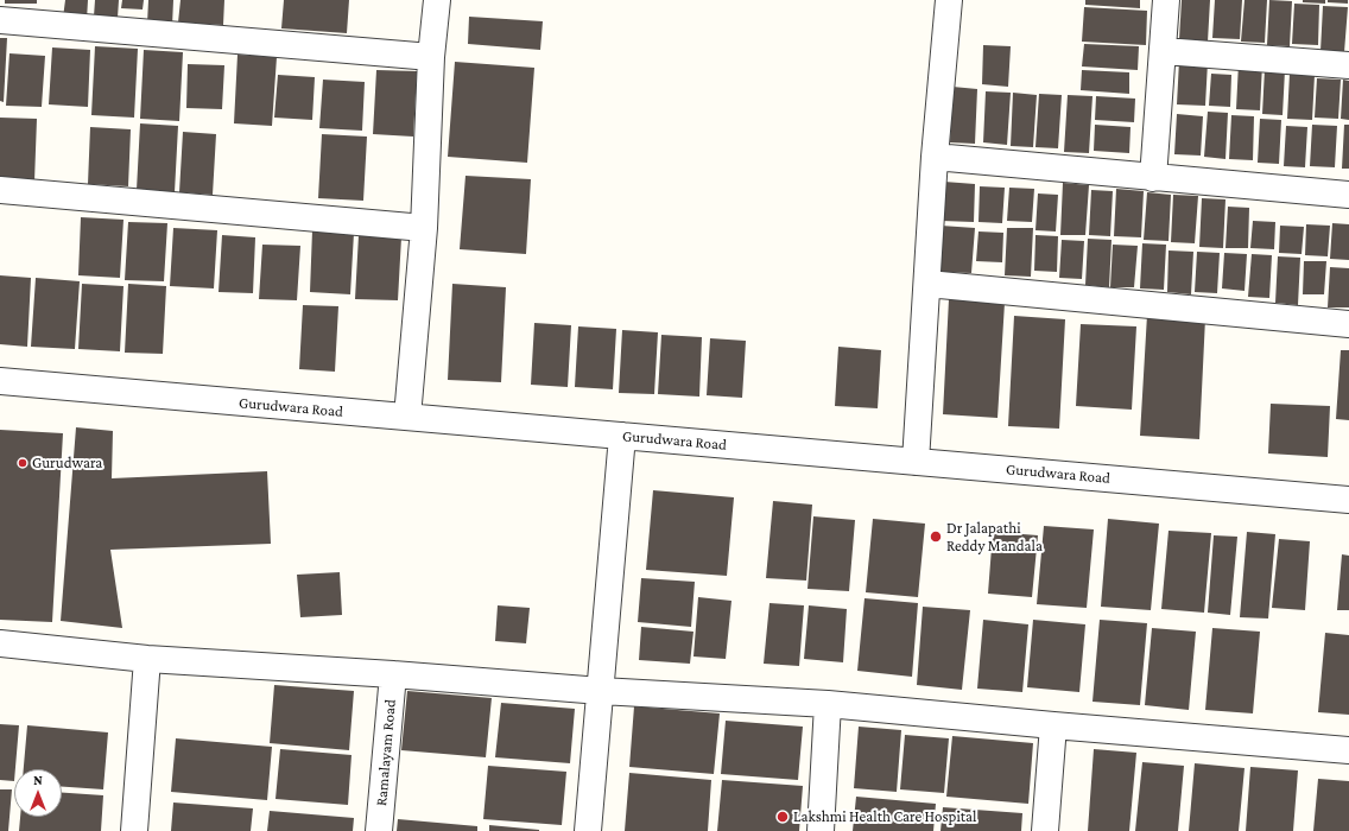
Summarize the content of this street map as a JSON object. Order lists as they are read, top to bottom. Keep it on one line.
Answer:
{"streets":{"street":["Gurudwara Road","Ramalayam Road"]},"places":["Gurudwara","Dr Jalapathi Reddy Mandala","Lakshmi Health Care Hospital"],"north":"top"}
